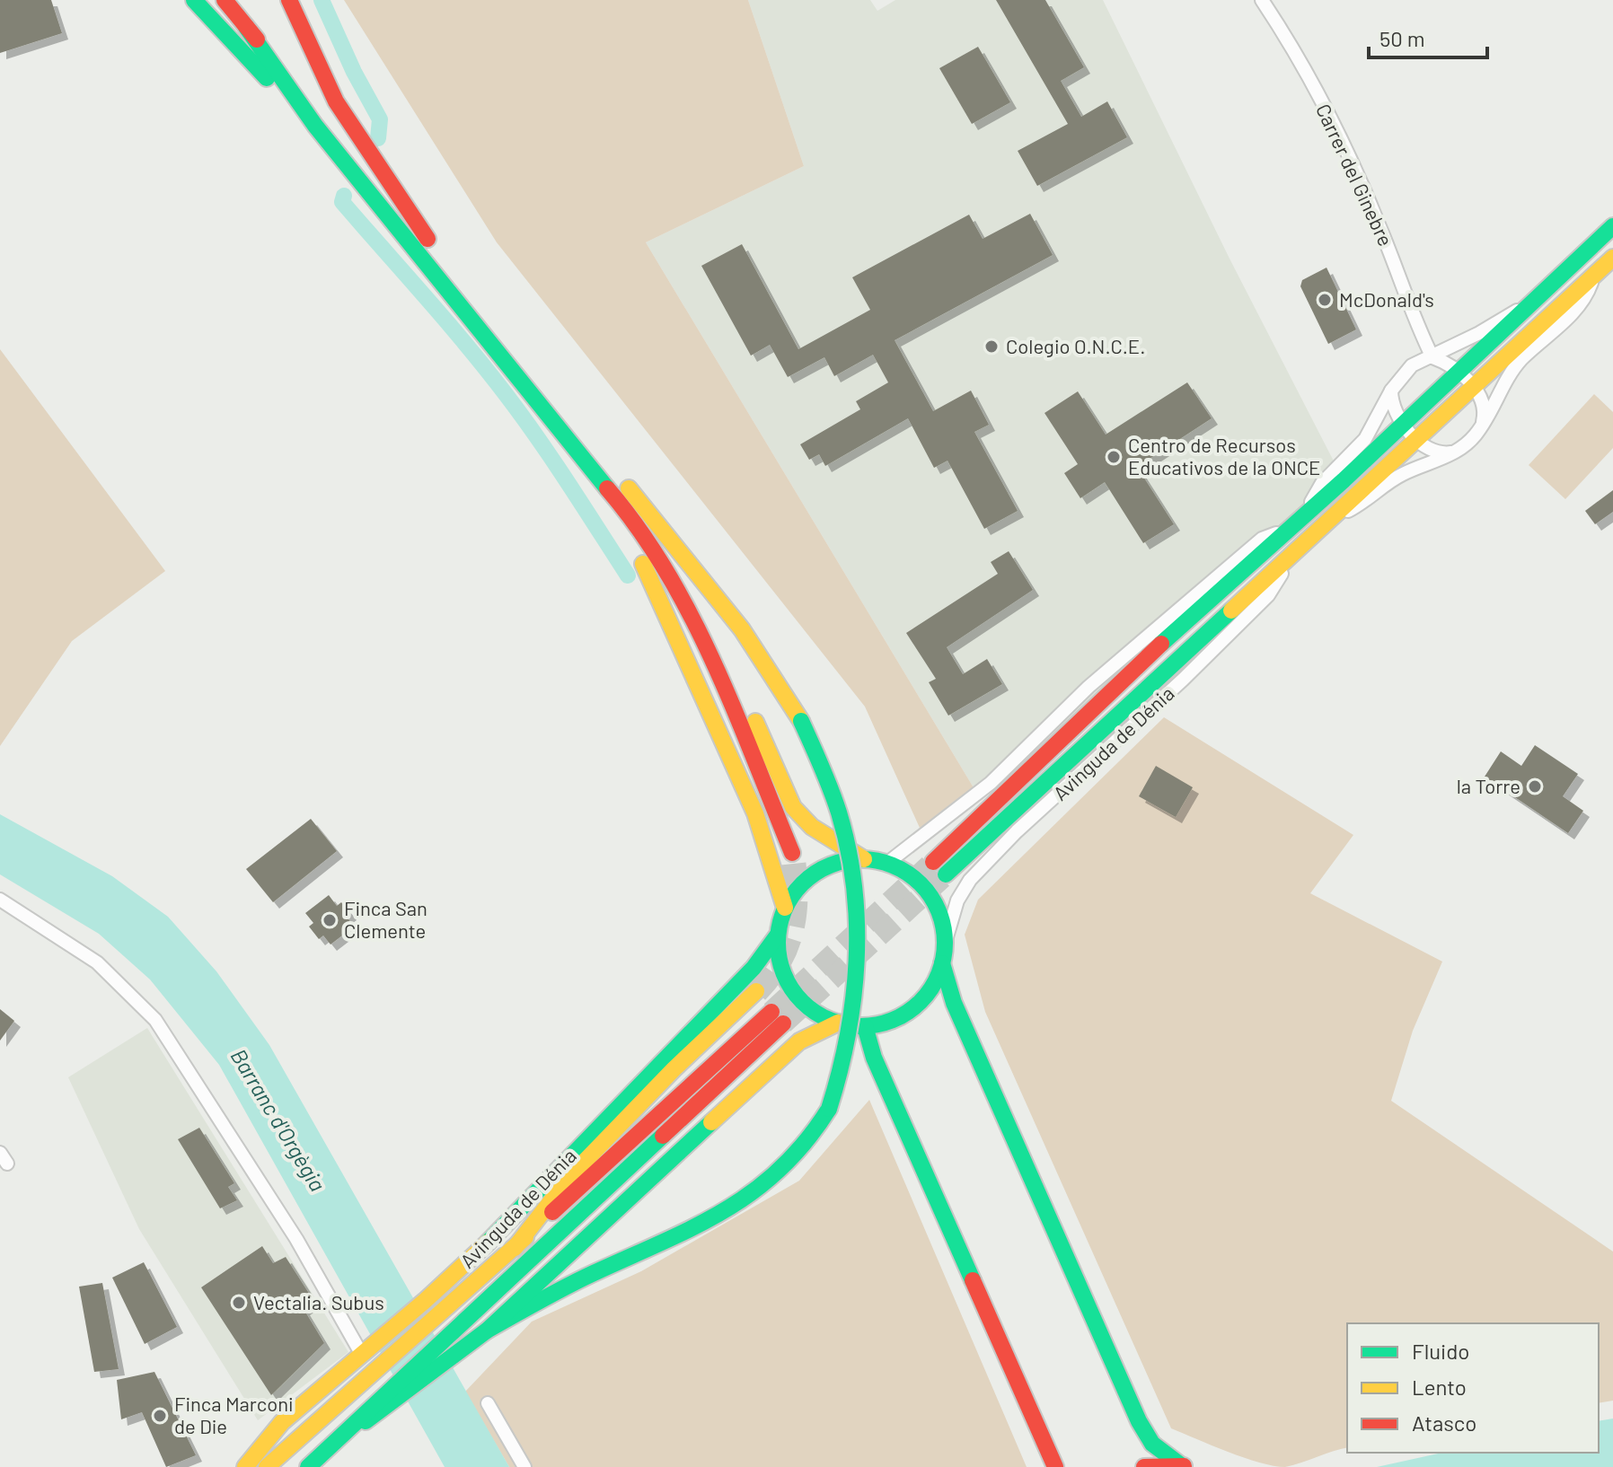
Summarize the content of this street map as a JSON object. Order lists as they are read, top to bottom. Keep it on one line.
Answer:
{"streets":{"main road":["Avinguda de Dénia"],"street":["Carrer del Ginebre"]},"crossings":[["Carrer del Ginebre","Avinguda de Dénia"]],"water":["Barranc d'Orgègia"],"places":["McDonald's","Colegio O.N.C.E.","Centro de Recursos Educativos de la ONCE","la Torre","Finca San Clemente","Vectalia. Subus","Finca Marconi de Die"],"legend":["Fluido","Lento","Atasco"],"scale_bar":"50 m"}
